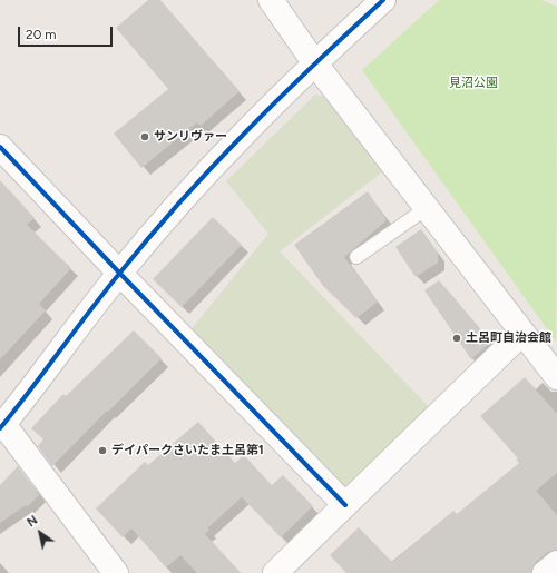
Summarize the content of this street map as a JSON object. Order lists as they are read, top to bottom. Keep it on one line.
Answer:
{"parks":["見沼公園"],"places":["サンリヴァー","土呂町自治会館","デイパークさいたま土呂第1"],"scale_bar":"20 m","north":"top left"}
